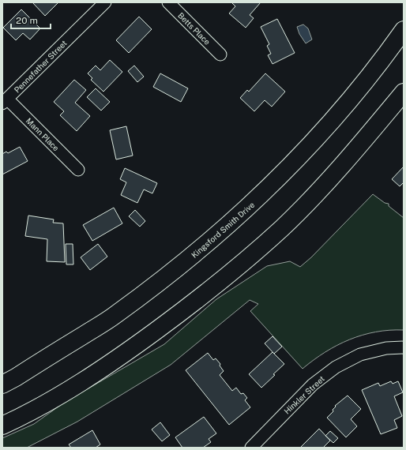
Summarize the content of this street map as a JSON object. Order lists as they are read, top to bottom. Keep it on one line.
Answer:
{"streets":{"main road":["Kingsford Smith Drive"],"street":["Betts Place","Pennefather Street","Mann Place","Hinkler Street"]},"crossings":[["Pennefather Street","Mann Place"]],"scale_bar":"20 m"}
